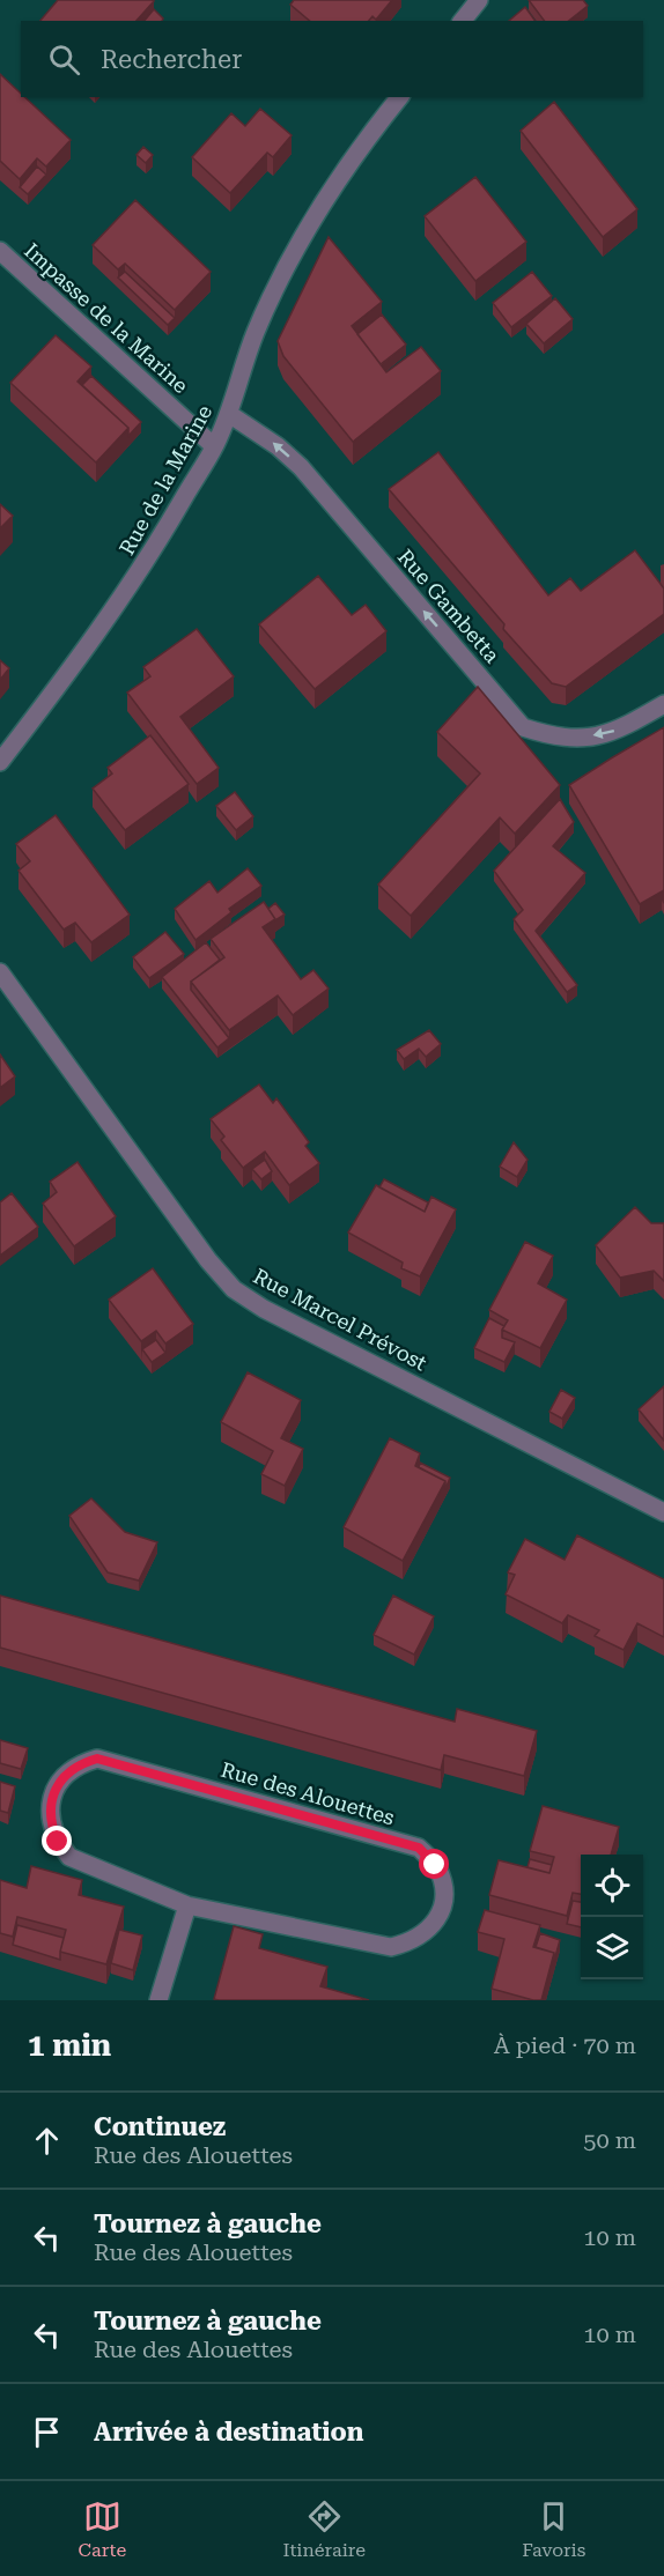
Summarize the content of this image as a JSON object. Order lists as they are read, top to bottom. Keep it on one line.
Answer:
{"streets":{"street":["Impasse de la Marine","Rue de la Marine","Rue Gambetta","Rue Marcel Prévost","Rue des Alouettes"]},"crossings":[["Impasse de la Marine","Rue de la Marine"],["Rue de la Marine","Rue Gambetta"]],"one_way":["Rue Gambetta"],"page":{"search":"Rechercher","heading":["1 min","À pied · 70 m"],"list":[["Continuez","Rue des Alouettes","50 m"],["Tournez à gauche","Rue des Alouettes","10 m"],["Tournez à gauche","Rue des Alouettes","10 m"],"Arrivée à destination"],"nav":["Carte","Itinéraire","Favoris"]}}
